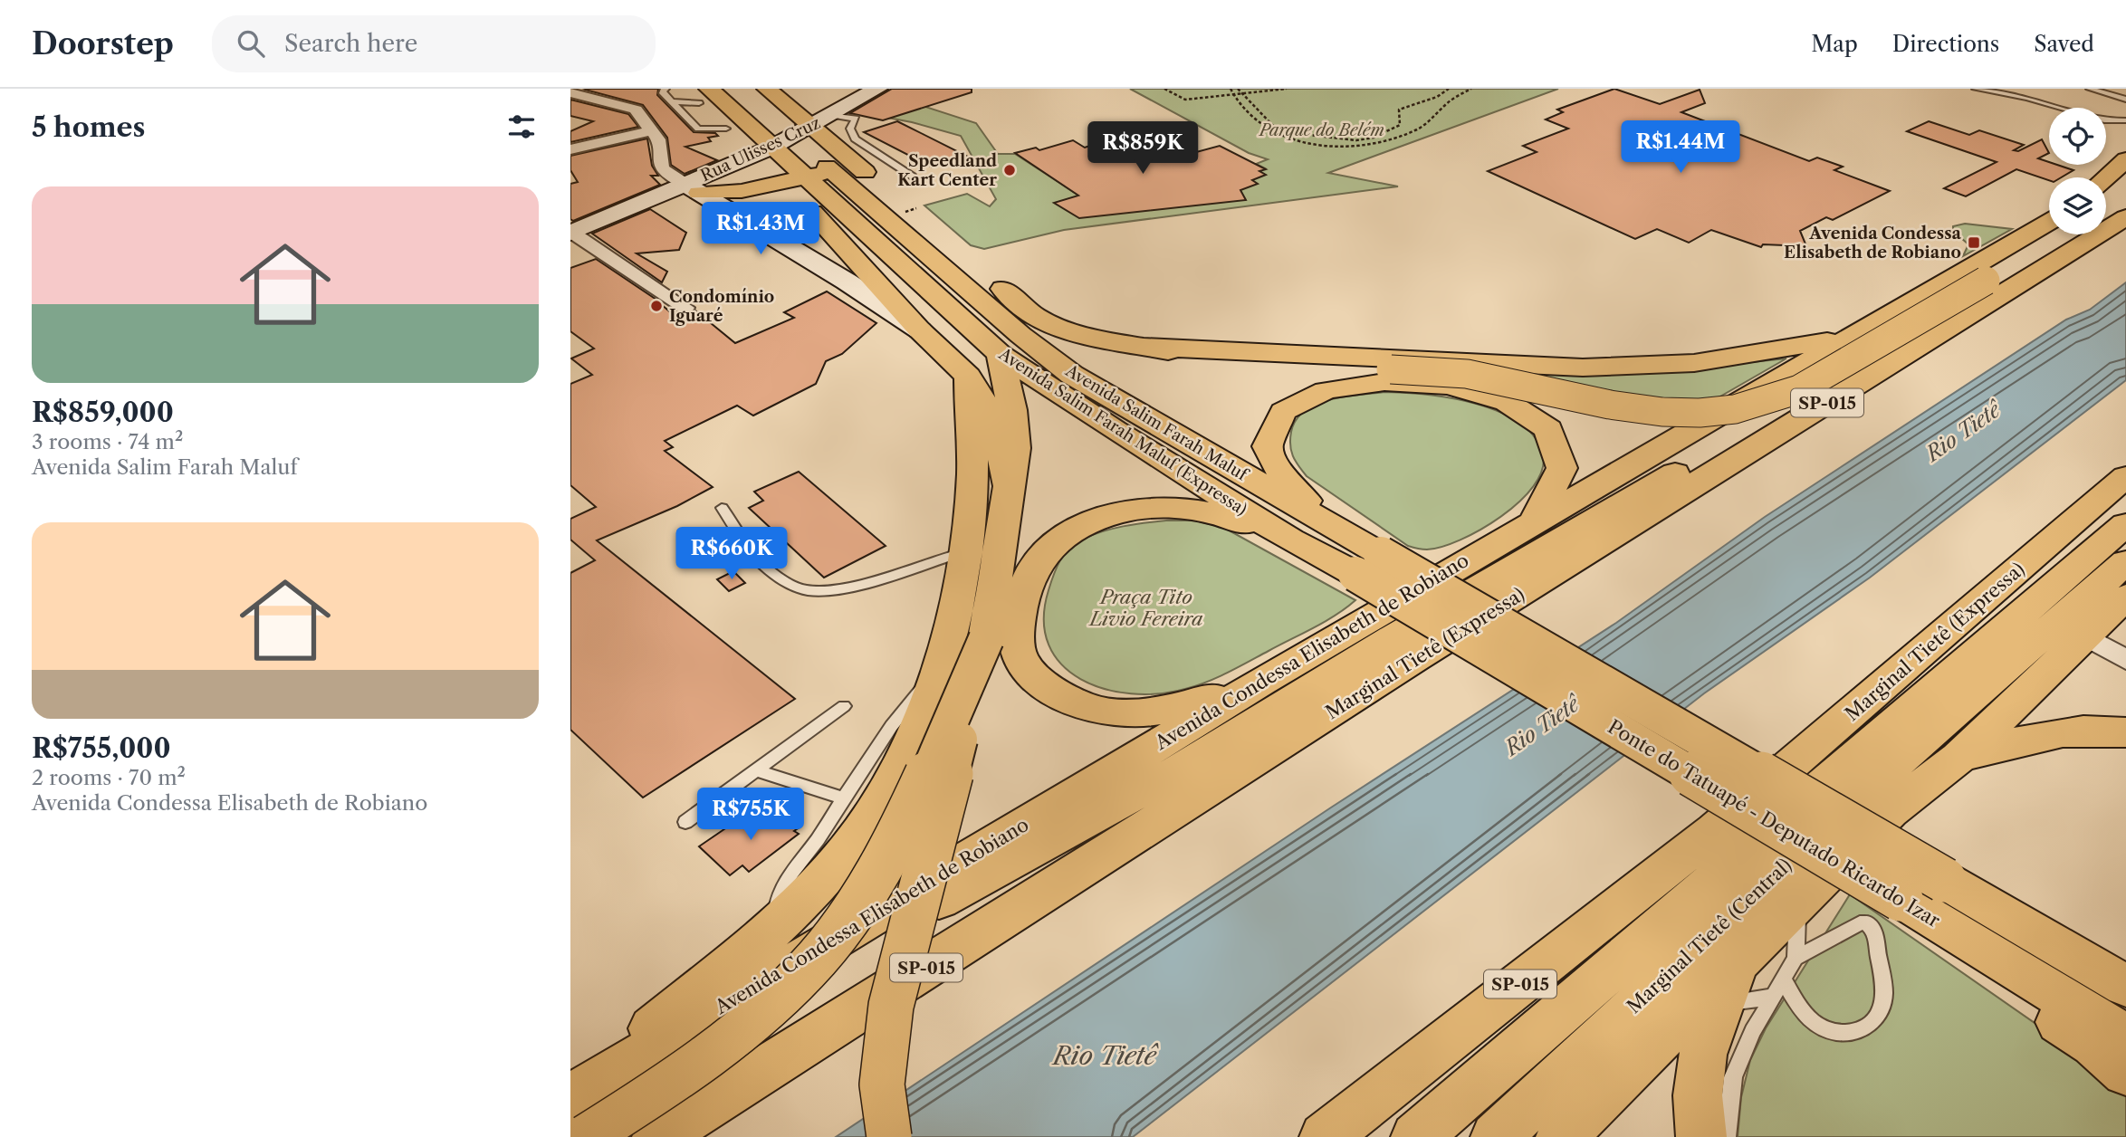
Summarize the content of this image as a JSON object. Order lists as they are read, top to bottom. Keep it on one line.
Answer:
{"streets":{"highway":["SP-015","Avenida Salim Farah Maluf","Avenida Salim Farah Maluf (Expressa)","Marginal Tietê (Expressa)","Avenida Condessa Elisabeth de Robiano","Ponte do Tatuapé - Deputado Ricardo Izar","Marginal Tietê (Central)"],"street":["Rua Ulisses Cruz"]},"crossings":[["Rua Ulisses Cruz","Avenida Salim Farah Maluf"],["SP-015","Marginal Tietê (Expressa)"],["Avenida Salim Farah Maluf","Avenida Salim Farah Maluf (Expressa)"],["Avenida Salim Farah Maluf","Ponte do Tatuapé - Deputado Ricardo Izar"],["Avenida Salim Farah Maluf (Expressa)","Ponte do Tatuapé - Deputado Ricardo Izar"]],"water":["Rio Tietê"],"parks":["Parque do Belém","Praça Tito Livio Fereira"],"places":{"other":["Speedland Kart Center","Condomínio Iguaré"],"transit":["Avenida Condessa Elisabeth de Robiano"]},"page":{"header":"Doorstep","search":"Search here","nav":["Map","Directions","Saved"],"heading":"5 homes","price":["R$1.44M","R$859K","R$1.43M","R$660K","R$755K"],"list":[{"name":"R$859,000","note":"3 rooms · 74 m² · Avenida Salim Farah Maluf"},{"name":"R$755,000","note":"2 rooms · 70 m² · Avenida Condessa Elisabeth de Robiano"}]}}
